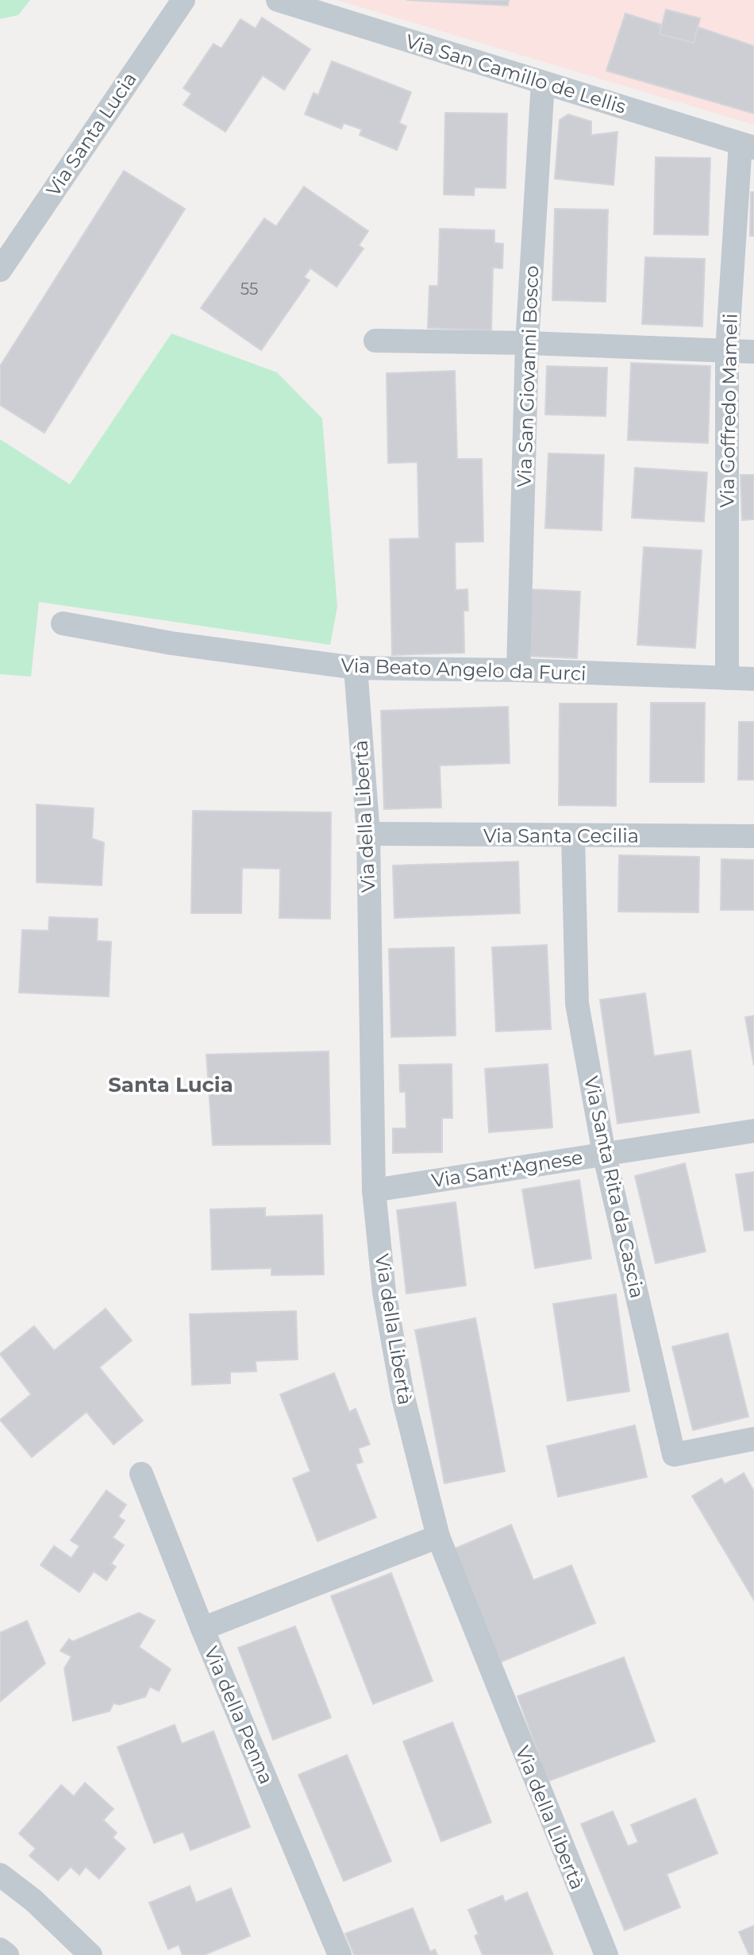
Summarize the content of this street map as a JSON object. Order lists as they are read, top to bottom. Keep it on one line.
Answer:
{"streets":{"street":["Via San Camillo de Lellis","Via Santa Lucia","Via San Giovanni Bosco","Via Goffredo Mameli","Via Beato Angelo da Furci","Via della Libertà","Via Santa Cecilia","Via Sant'Agnese","Via Santa Rita da Cascia","Via della Penna"]},"crossings":[["Via San Camillo de Lellis","Via San Giovanni Bosco"],["Via San Camillo de Lellis","Via Goffredo Mameli"],["Via San Giovanni Bosco","Via Beato Angelo da Furci"],["Via Goffredo Mameli","Via Beato Angelo da Furci"],["Via Beato Angelo da Furci","Via della Libertà"],["Via della Libertà","Via Santa Cecilia"],["Via della Libertà","Via Sant'Agnese"],["Via Santa Cecilia","Via Santa Rita da Cascia"],["Via Sant'Agnese","Via Santa Rita da Cascia"]],"districts":["Santa Lucia"],"house_numbers":["55"]}
